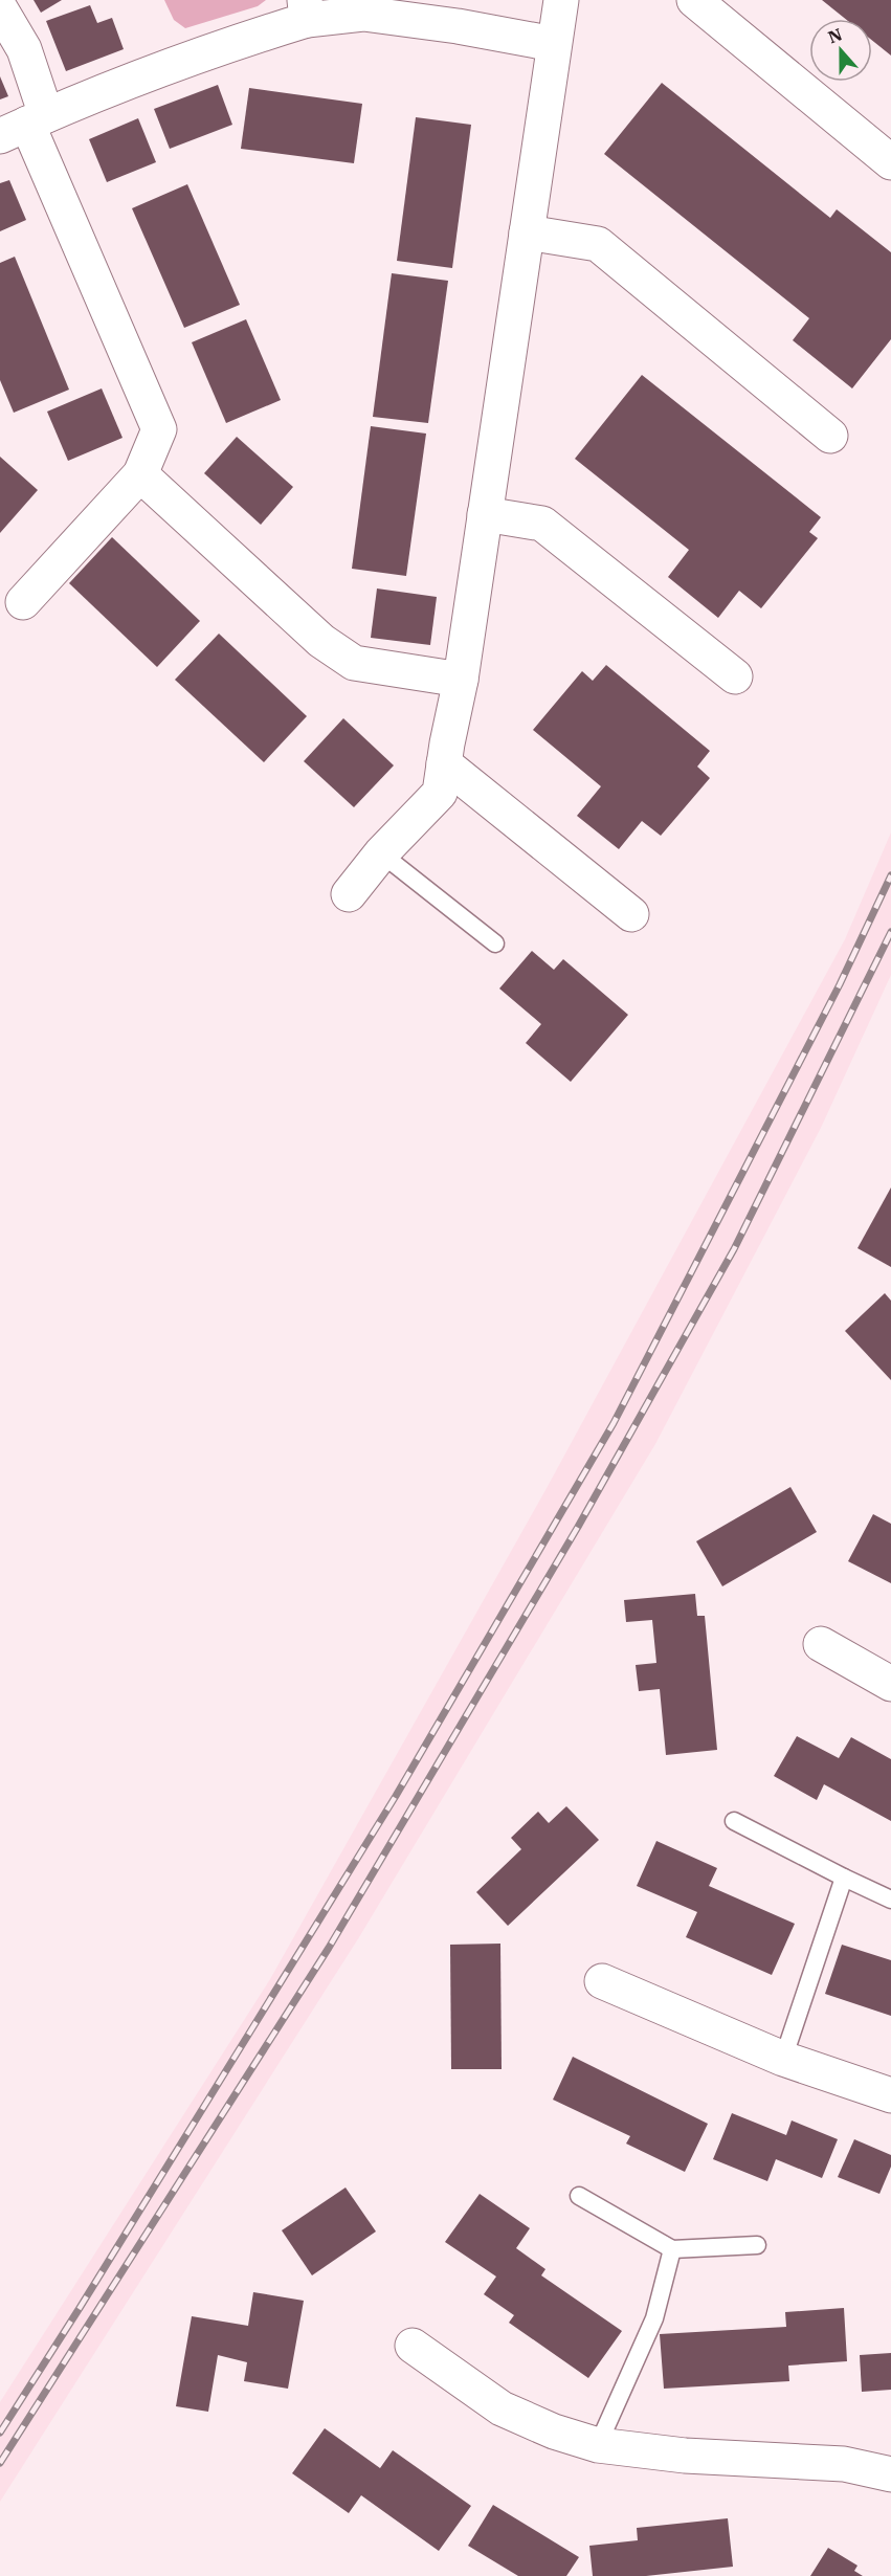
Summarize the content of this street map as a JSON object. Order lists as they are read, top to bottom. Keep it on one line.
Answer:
{"north":"top"}
